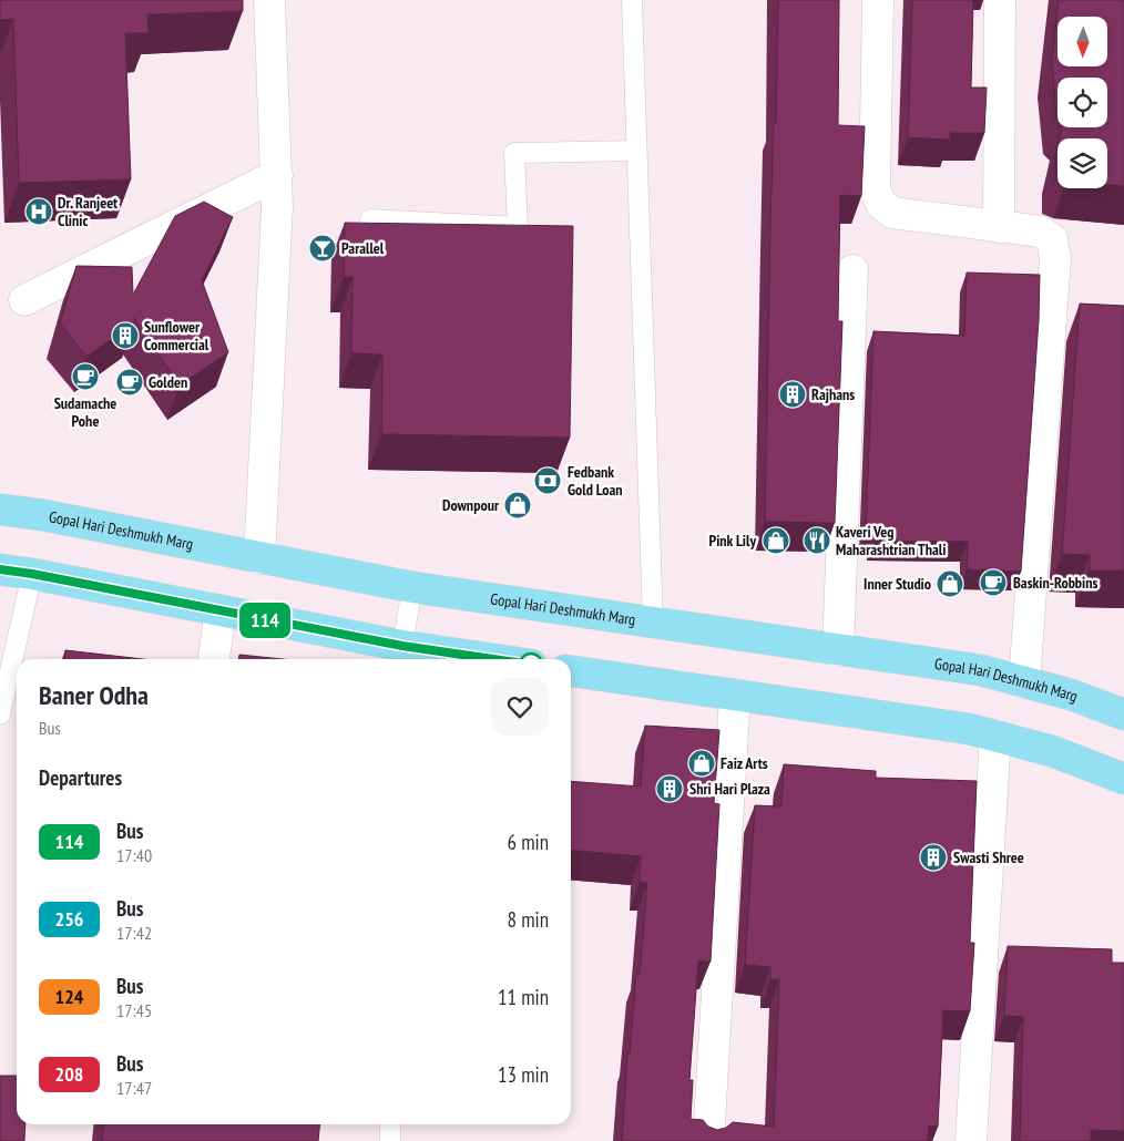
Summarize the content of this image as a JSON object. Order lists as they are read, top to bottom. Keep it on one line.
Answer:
{"streets":{"main road":["Gopal Hari Deshmukh Marg"]},"places":{"hospital":["Dr. Ranjeet Clinic"],"bar":["Parallel"],"building":["Sunflower Commercial","Rajhans","Shri Hari Plaza","Swasti Shree"],"cafe":["Sudamache Pohe","Golden","Baskin-Robbins"],"bank":["Fedbank Gold Loan"],"shop":["Downpour","Pink Lily","Inner Studio","Faiz Arts"],"restaurant":["Kaveri Veg Maharashtrian Thali"]},"lines":["bus line 114"],"north":"bottom","page":{"on_map":"114","heading":[["Baner Odha","Bus"],"Departures"],"list":[{"mark":"114","name":"Bus","note":"17:40","value":"6 min"},{"mark":"256","name":"Bus","note":"17:42","value":"8 min"},{"mark":"124","name":"Bus","note":"17:45","value":"11 min"},{"mark":"208","name":"Bus","note":"17:47","value":"13 min"}]}}
